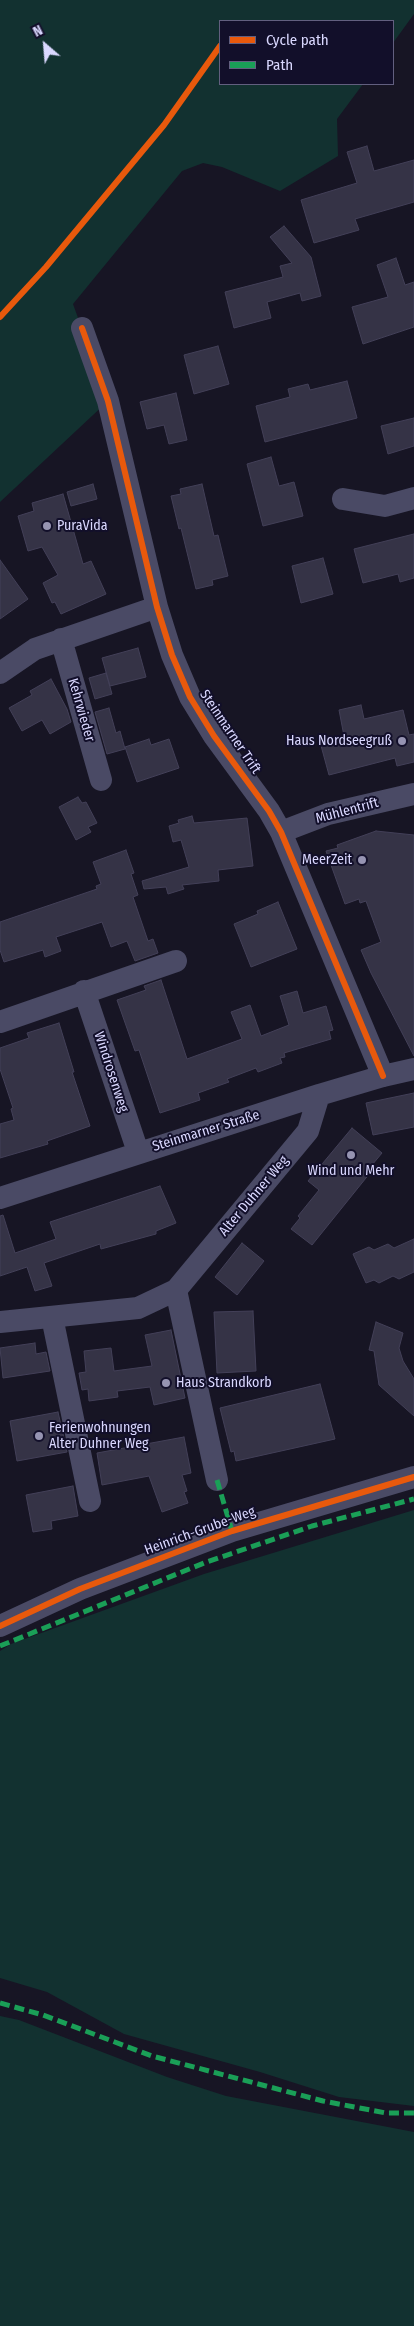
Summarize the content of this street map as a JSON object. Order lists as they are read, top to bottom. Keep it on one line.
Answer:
{"streets":{"street":["Kehrwieder","Steinmarner Trift","Mühlentrift","Windrosenweg","Steinmarner Straße","Alter Duhner Weg","Heinrich-Grube-Weg"]},"crossings":[["Steinmarner Trift","Mühlentrift"],["Steinmarner Trift","Steinmarner Straße"],["Windrosenweg","Steinmarner Straße"],["Steinmarner Straße","Alter Duhner Weg"]],"places":["PuraVida","Haus Nordseegruß","MeerZeit","Wind und Mehr","Haus Strandkorb","Ferienwohnungen Alter Duhner Weg"],"legend":["Cycle path","Path"],"north":"top left"}
